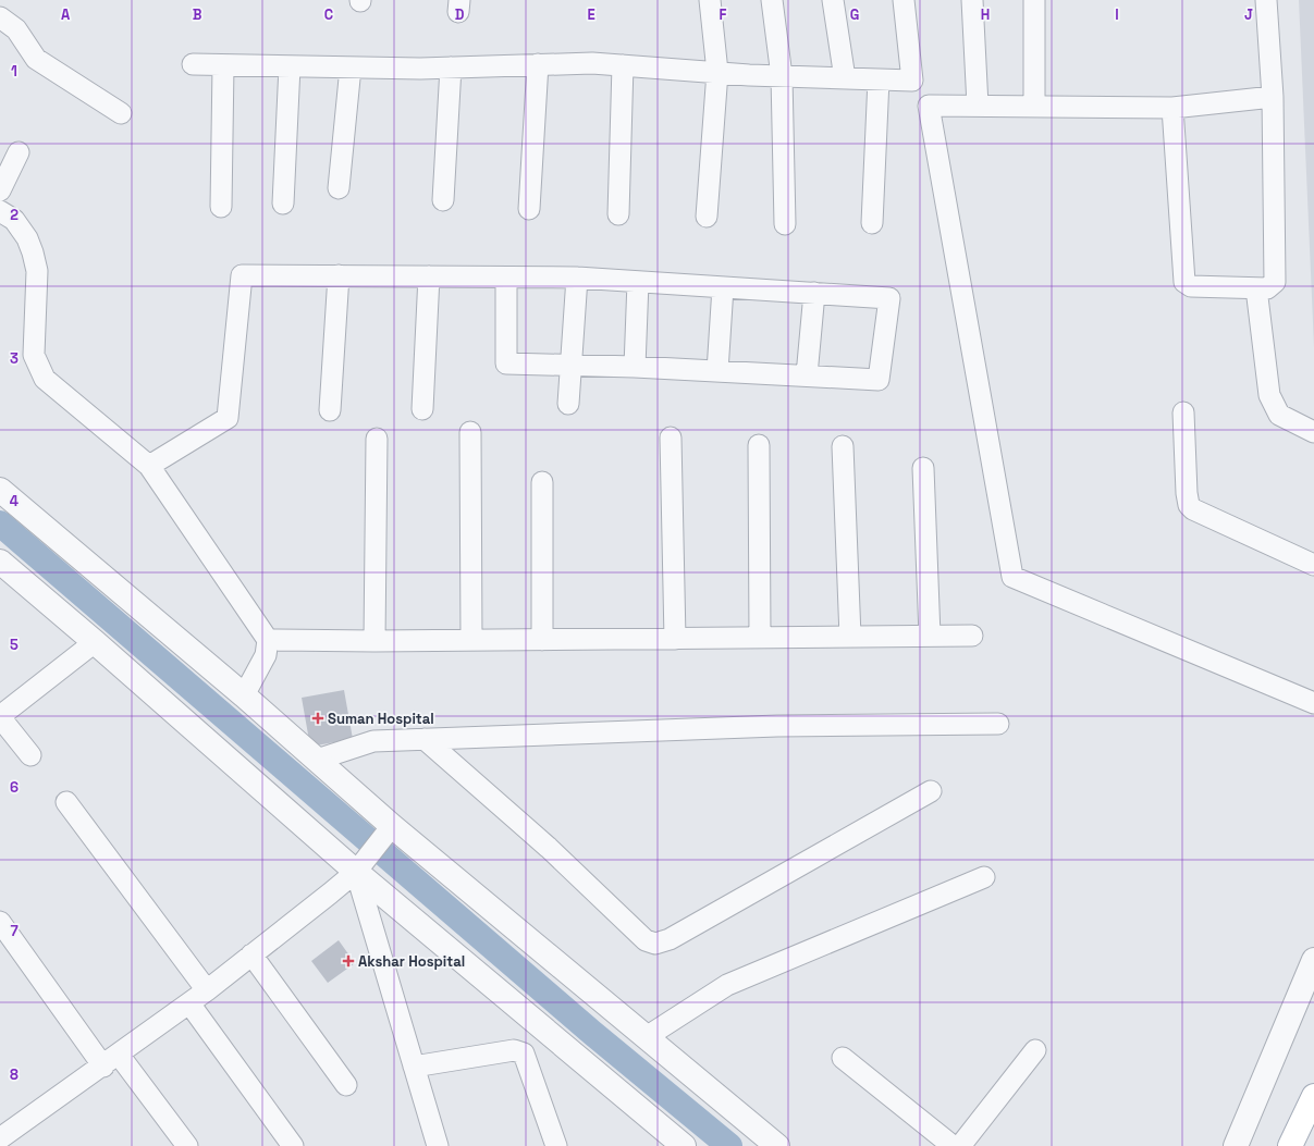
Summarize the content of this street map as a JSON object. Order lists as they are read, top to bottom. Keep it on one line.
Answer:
{"places":{"health":["Suman Hospital","Akshar Hospital"]},"grid":{"columns":["A","B","C","D","E","F","G","H","I","J"],"rows":["1","2","3","4","5","6","7","8"]}}
